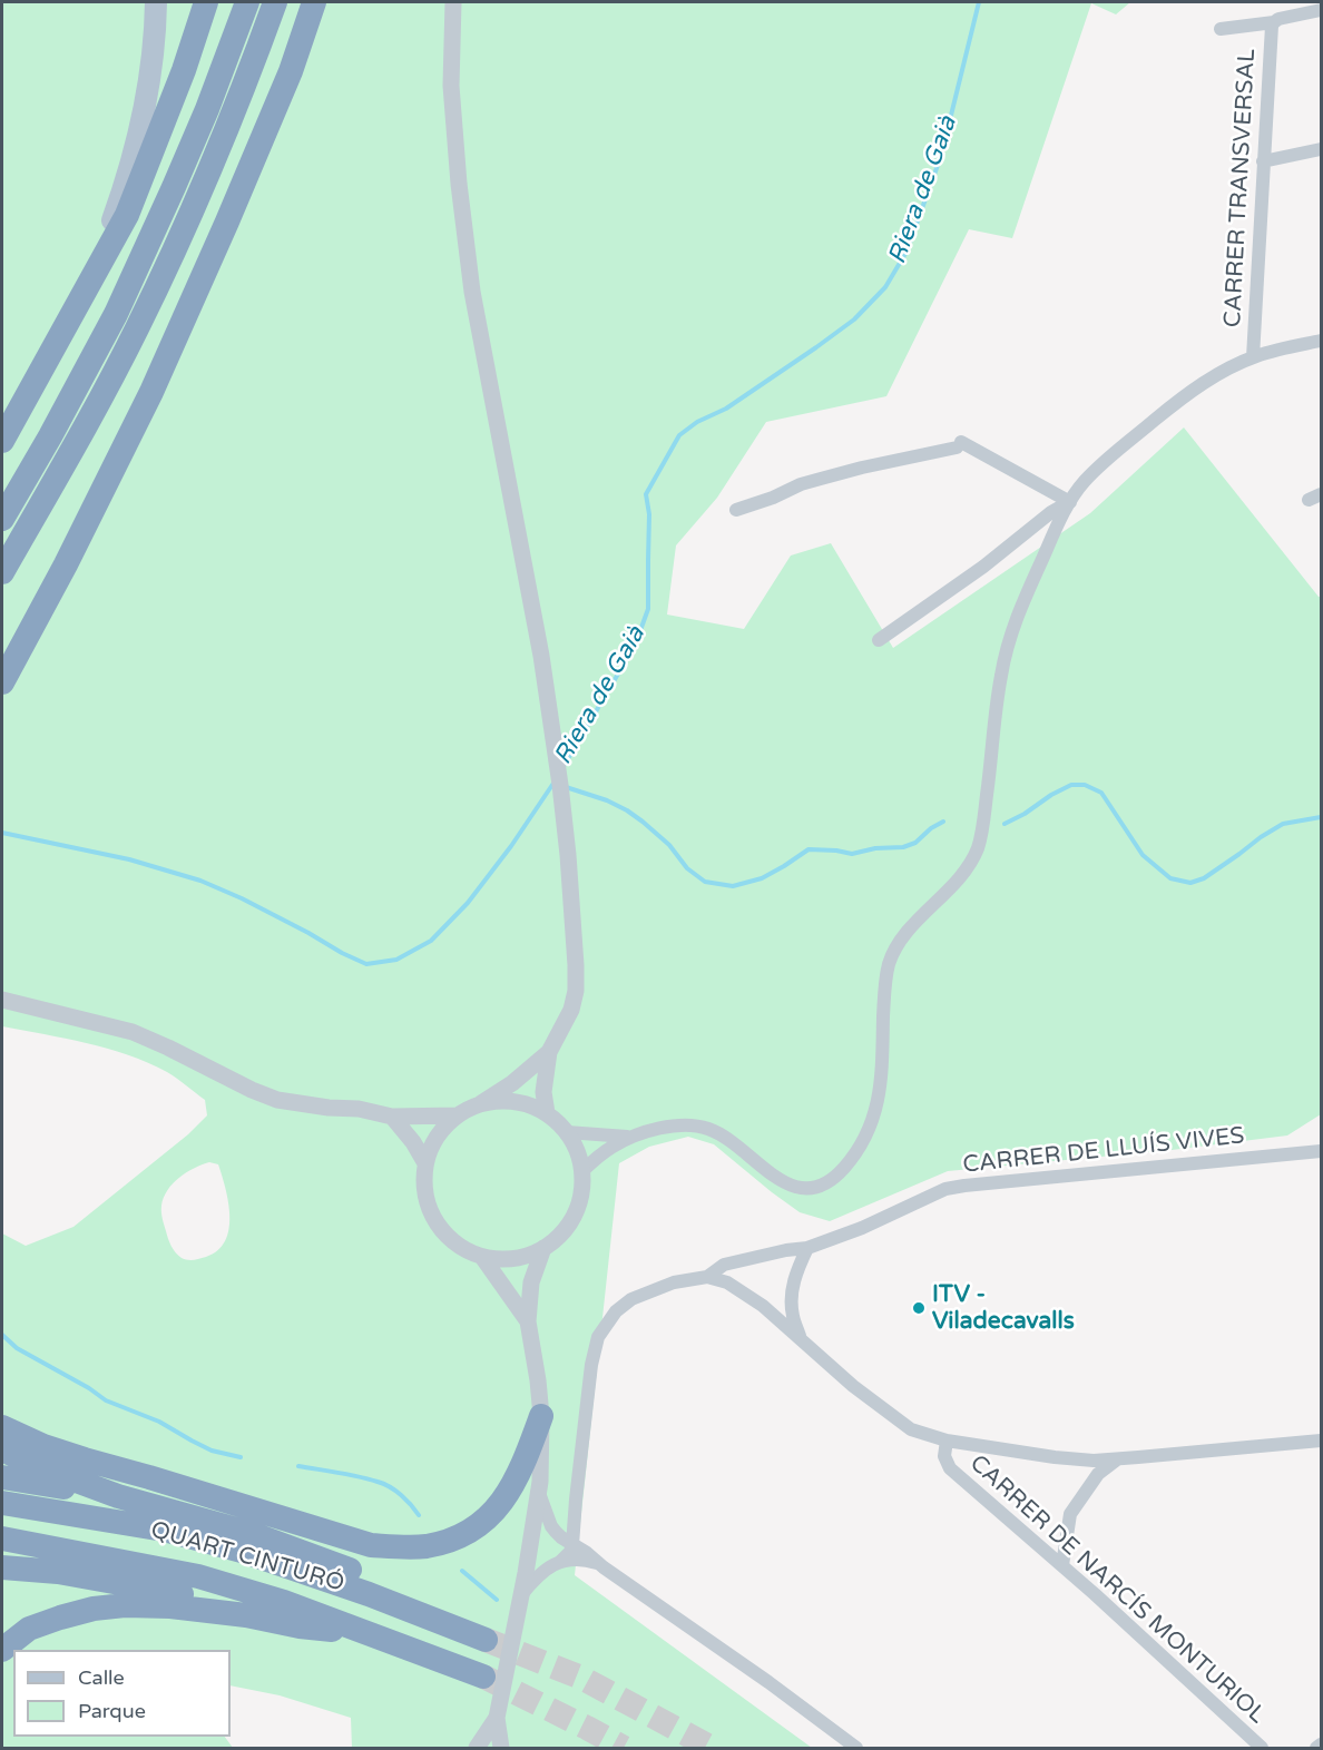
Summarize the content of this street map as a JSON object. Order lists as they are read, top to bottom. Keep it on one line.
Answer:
{"streets":{"highway":["QUART CINTURÓ"],"street":["CARRER TRANSVERSAL","CARRER DE LLUÍS VIVES","CARRER DE NARCÍS MONTURIOL"]},"crossings":[["CARRER DE LLUÍS VIVES","CARRER DE NARCÍS MONTURIOL"]],"water":["Riera de Gaià"],"places":["ITV - Viladecavalls"],"legend":["Calle","Parque"]}
